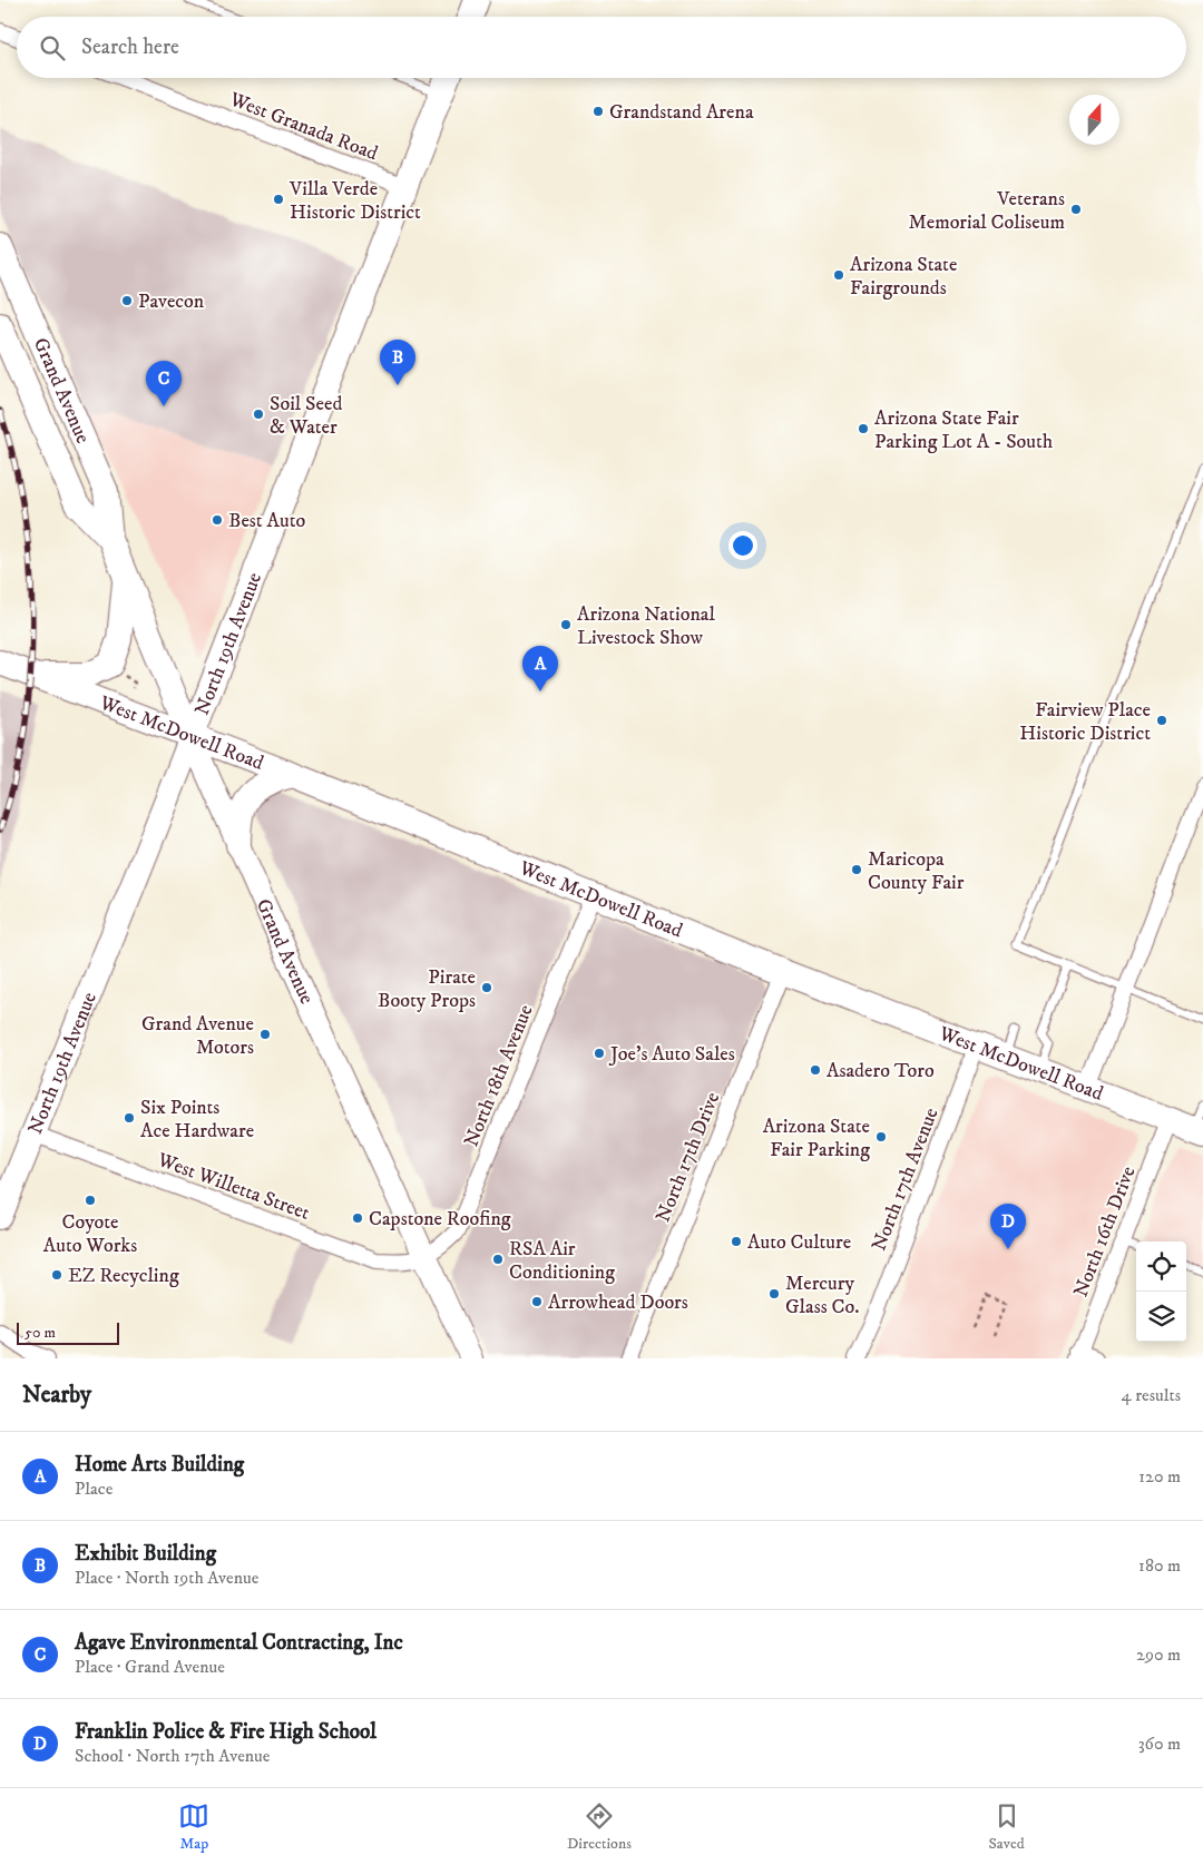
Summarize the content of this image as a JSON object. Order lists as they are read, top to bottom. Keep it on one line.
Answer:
{"streets":{"main road":["Grand Avenue","North 19th Avenue","West McDowell Road"],"street":["West Granada Road","North 18th Avenue","North 17th Drive","North 17th Avenue","West Willetta Street","North 16th Drive"]},"crossings":[["West Granada Road","North 19th Avenue"],["Grand Avenue","North 19th Avenue"],["Grand Avenue","West McDowell Road"],["Grand Avenue","North 18th Avenue"],["Grand Avenue","West Willetta Street"],["North 19th Avenue","West McDowell Road"],["North 19th Avenue","West Willetta Street"],["West McDowell Road","North 18th Avenue"],["West McDowell Road","North 17th Drive"],["West McDowell Road","North 17th Avenue"],["West McDowell Road","North 16th Drive"],["North 18th Avenue","West Willetta Street"]],"places":["Grandstand Arena","Villa Verde Historic District","Veterans Memorial Coliseum","Arizona State Fairgrounds","Pavecon","Soil Seed & Water","Arizona State Fair Parking Lot A - South","Best Auto","Arizona National Livestock Show","Fairview Place Historic District","Maricopa County Fair","Pirate Booty Props","Grand Avenue Motors","Joe's Auto Sales","Asadero Toro","Six Points Ace Hardware","Arizona State Fair Parking","Coyote Auto Works","Capstone Roofing","Auto Culture","RSA Air Conditioning","EZ Recycling","Mercury Glass Co.","Arrowhead Doors"],"scale_bar":"50 m","north":"top","page":{"search":"Search here","pins":["B","C","A","D"],"scale":"50 m","heading":["Nearby","4 results"],"list":[{"mark":"A","name":"Home Arts Building","note":"Place","value":"120 m"},{"mark":"B","name":"Exhibit Building","note":"Place · North 19th Avenue","value":"180 m"},{"mark":"C","name":"Agave Environmental Contracting, Inc","note":"Place · Grand Avenue","value":"290 m"},{"mark":"D","name":"Franklin Police & Fire High School","note":"School · North 17th Avenue","value":"360 m"}],"nav":["Map","Directions","Saved"]}}
